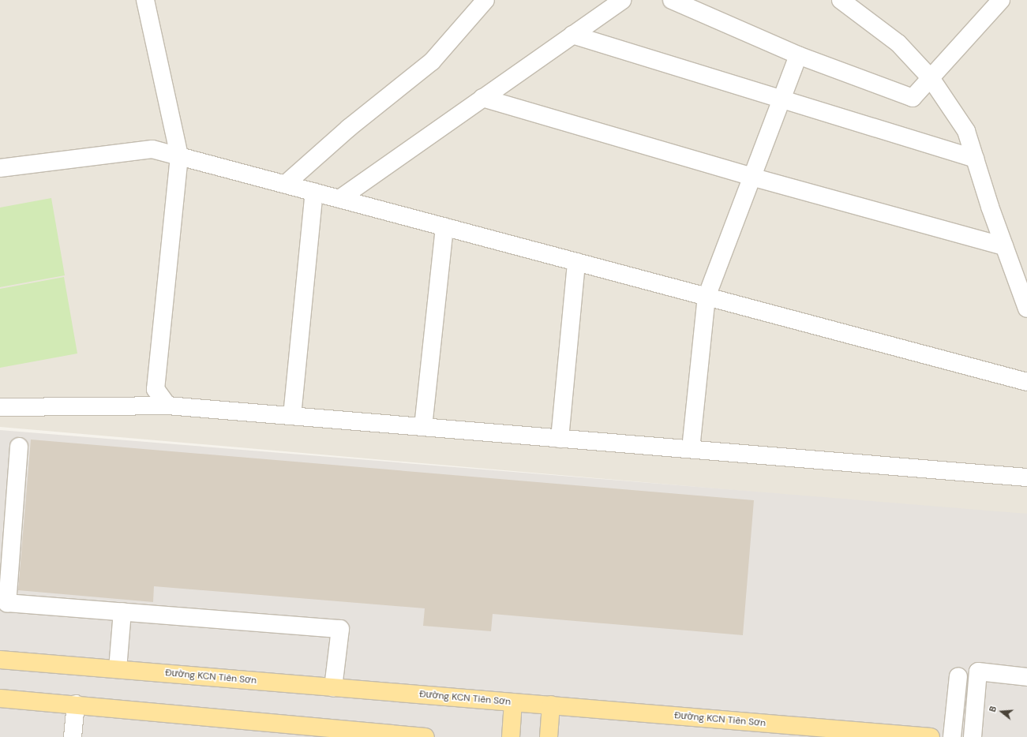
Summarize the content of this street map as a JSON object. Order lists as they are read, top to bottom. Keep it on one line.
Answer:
{"streets":{"main road":["Đường KCN Tiên Sơn"]},"north":"left"}
